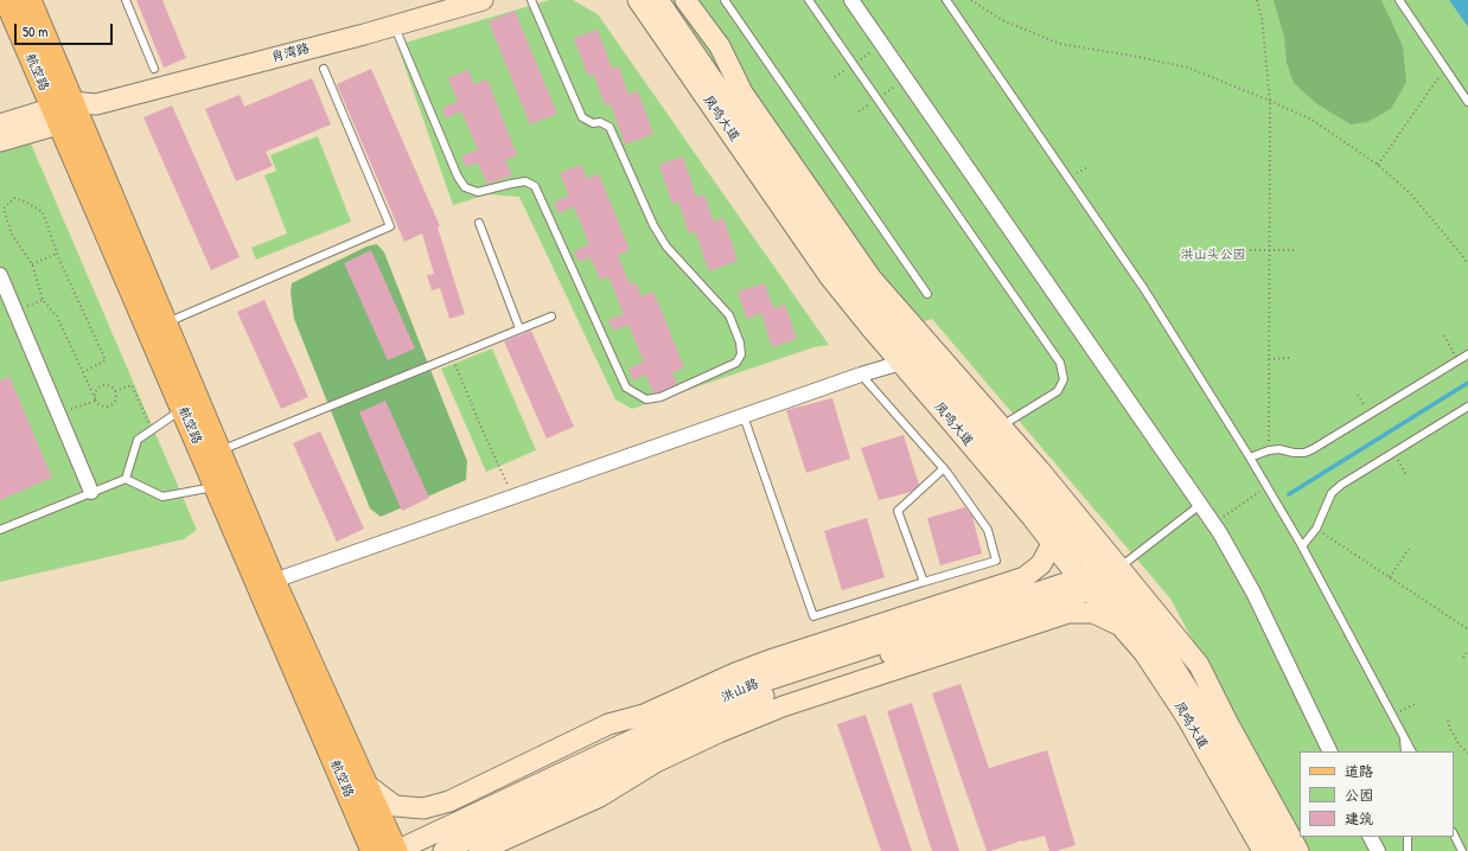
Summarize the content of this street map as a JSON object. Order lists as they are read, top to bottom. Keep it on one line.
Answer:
{"streets":{"main road":["航空路"],"street":["肖湾路","凤鸣大道","洪山路"]},"crossings":[["肖湾路","航空路"],["航空路","洪山路"],["凤鸣大道","洪山路"]],"parks":["洪山头公园"],"legend":["道路","公园","建筑"],"scale_bar":"50 m"}
